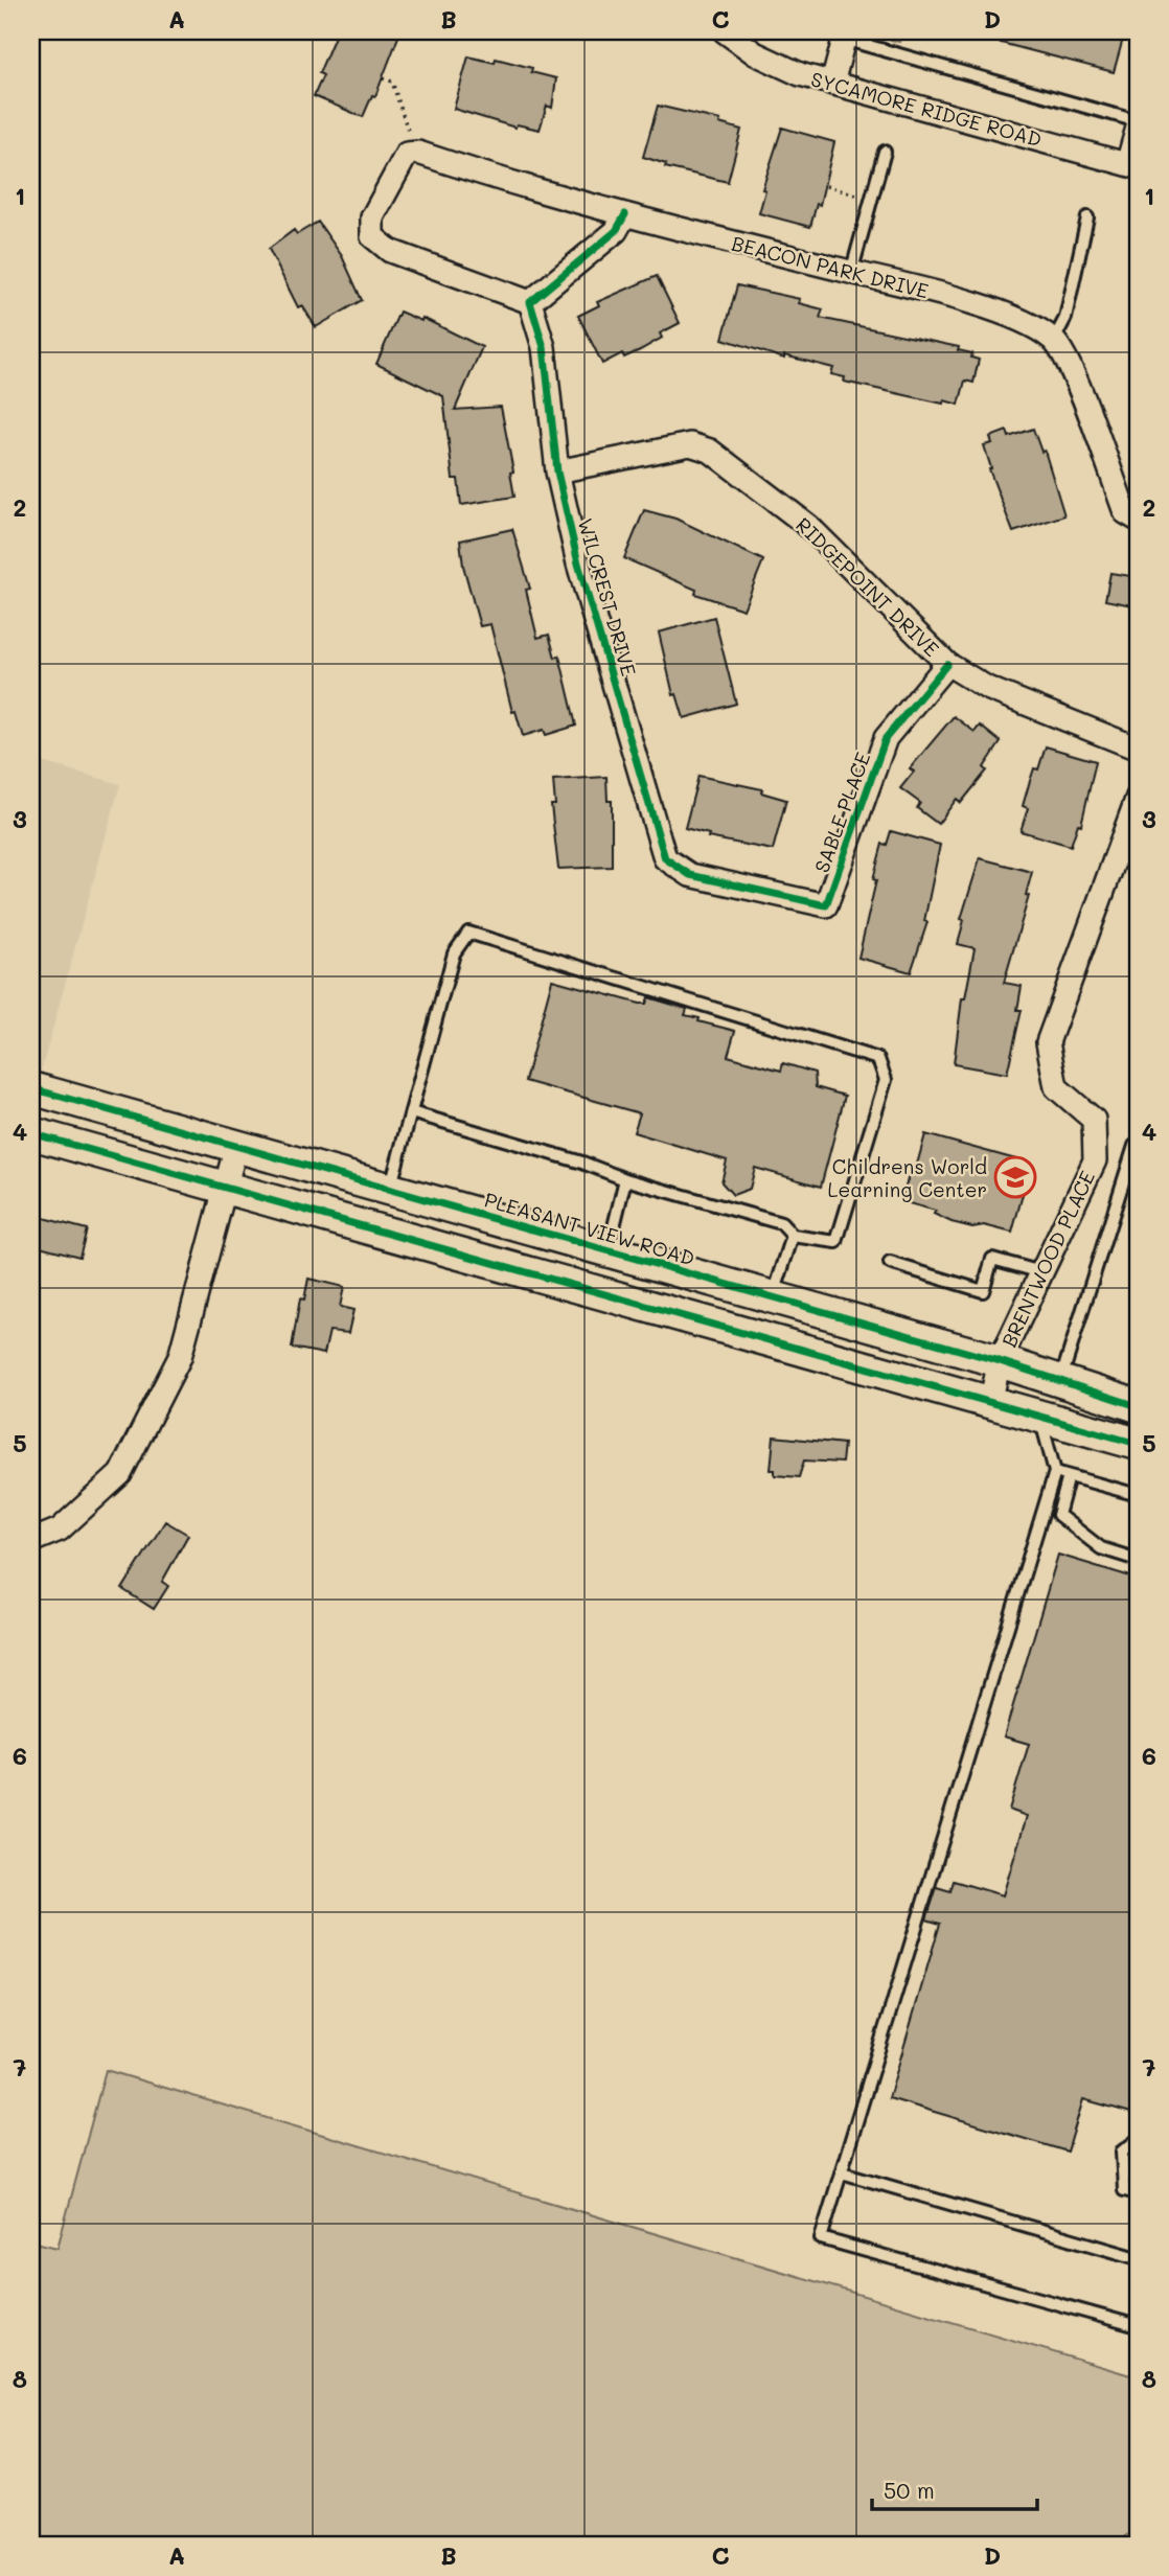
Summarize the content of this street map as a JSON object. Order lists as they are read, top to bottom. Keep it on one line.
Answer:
{"streets":{"main road":["PLEASANT VIEW ROAD"],"street":["SYCAMORE RIDGE ROAD","BEACON PARK DRIVE","RIDGEPOINT DRIVE","WILCREST DRIVE","SABLE PLACE","BRENTWOOD PLACE"]},"crossings":[["RIDGEPOINT DRIVE","WILCREST DRIVE"],["RIDGEPOINT DRIVE","SABLE PLACE"],["WILCREST DRIVE","SABLE PLACE"],["PLEASANT VIEW ROAD","BRENTWOOD PLACE"]],"places":{"school or university":["Childrens World Learning Center"]},"scale_bar":"50 m","grid":{"columns":["A","B","C","D"],"rows":["1","2","3","4","5","6","7","8"]}}
